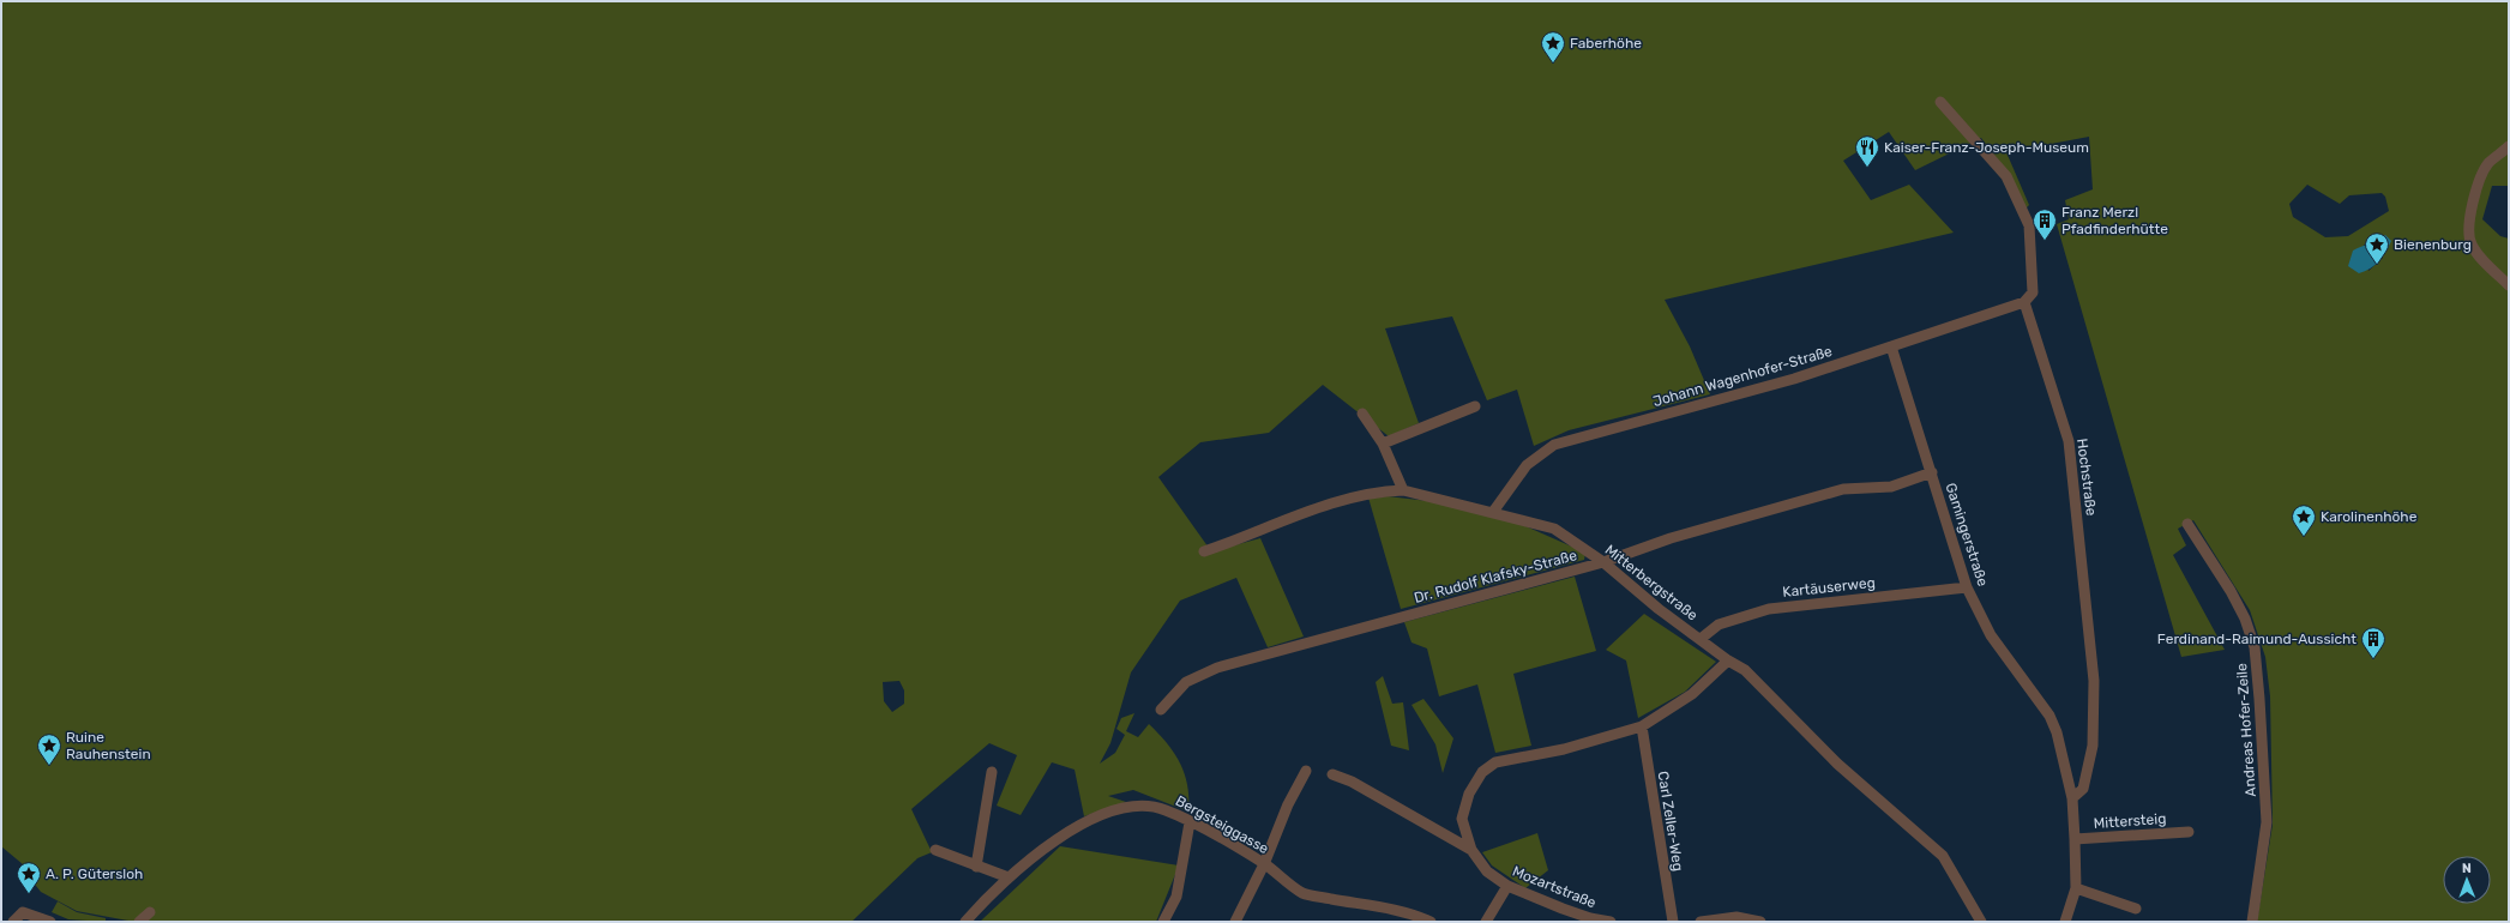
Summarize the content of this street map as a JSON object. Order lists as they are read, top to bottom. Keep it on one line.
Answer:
{"streets":{"street":["Johann Wagenhofer-Straße","Hochstraße","Gamingerstraße","Dr. Rudolf Klafsky-Straße","Mitterbergstraße","Kartäuserweg","Andreas Hofer-Zeile","Carl Zeller-Weg","Mittersteig","Bergsteiggasse","Mozartstraße"]},"crossings":[["Johann Wagenhofer-Straße","Hochstraße"],["Johann Wagenhofer-Straße","Gamingerstraße"],["Johann Wagenhofer-Straße","Mitterbergstraße"],["Hochstraße","Gamingerstraße"],["Gamingerstraße","Dr. Rudolf Klafsky-Straße"],["Gamingerstraße","Kartäuserweg"],["Dr. Rudolf Klafsky-Straße","Mitterbergstraße"],["Mitterbergstraße","Kartäuserweg"]],"places":{"place":["Faberhöhe","Bienenburg","Karolinenhöhe","Ruine Rauhenstein","A. P. Gütersloh"],"restaurant":["Kaiser-Franz-Joseph-Museum"],"building":["Franz Merzl Pfadfinderhütte","Ferdinand-Raimund-Aussicht"]},"north":"top"}
